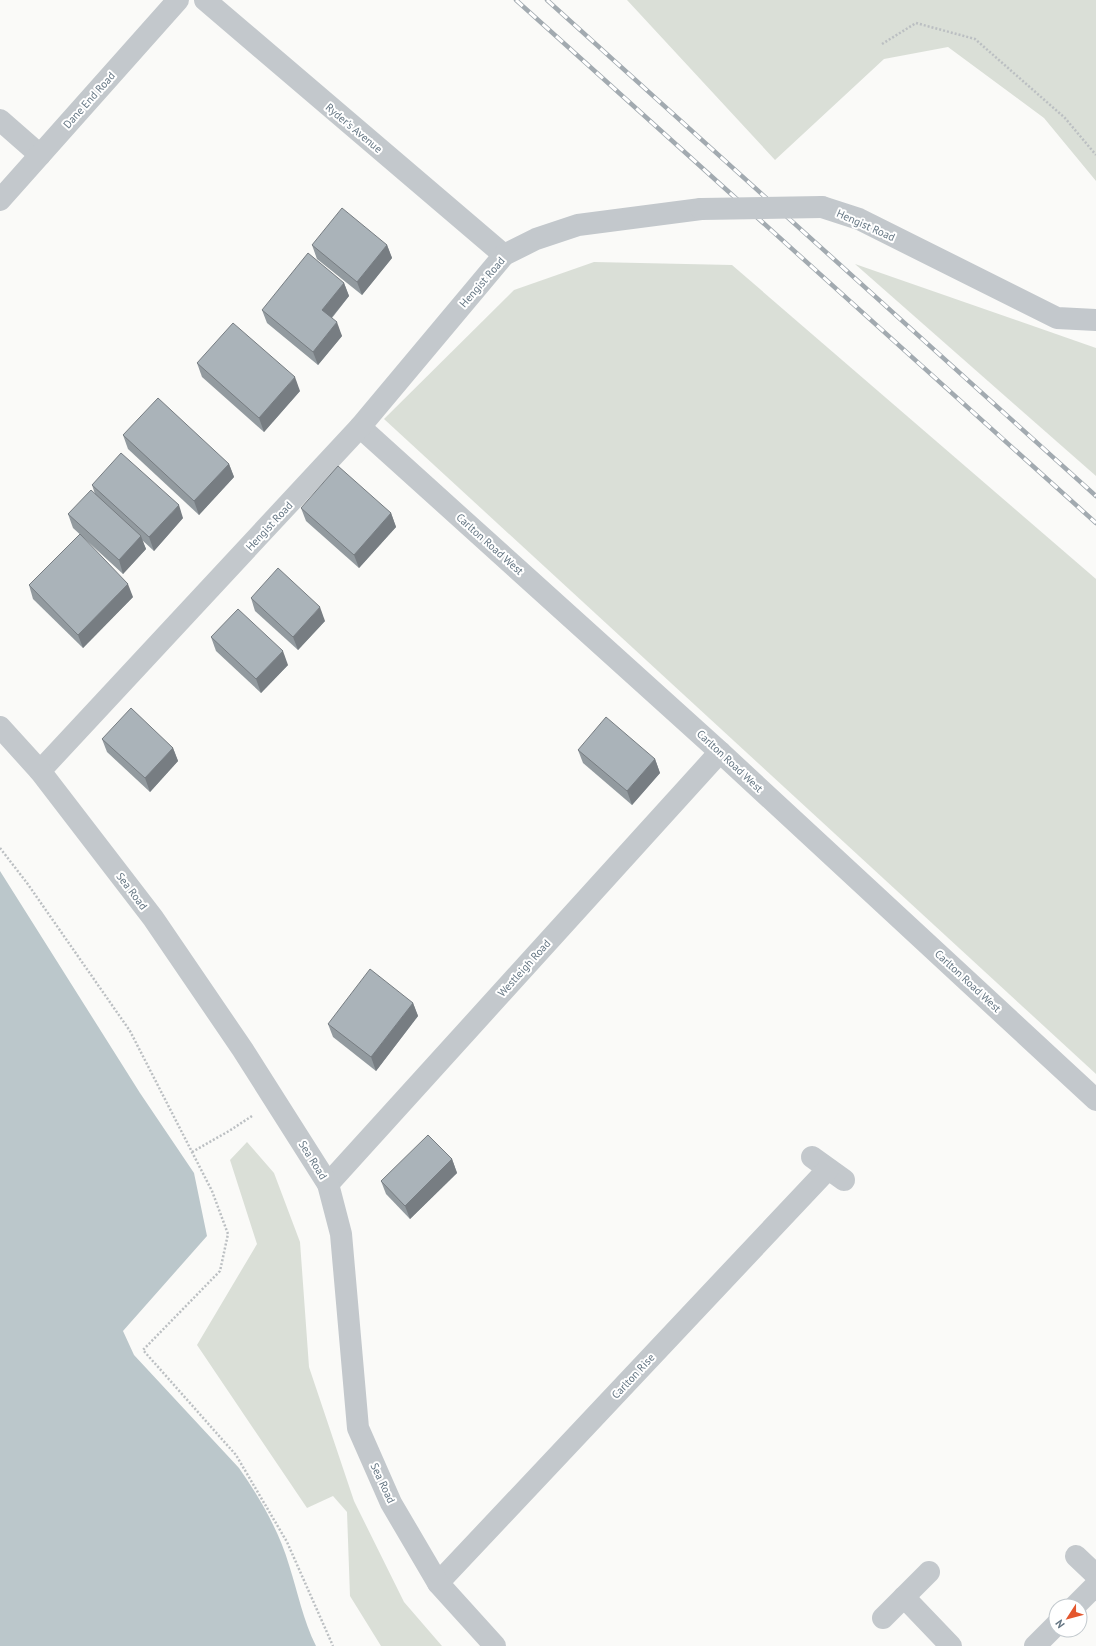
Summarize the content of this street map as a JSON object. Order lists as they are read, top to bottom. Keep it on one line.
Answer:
{"streets":{"street":["Dane End Road","Ryder's Avenue","Hengist Road","Carlton Road West","Sea Road","Westleigh Road","Carlton Rise"]},"crossings":[["Ryder's Avenue","Hengist Road"],["Hengist Road","Carlton Road West"],["Hengist Road","Sea Road"],["Carlton Road West","Westleigh Road"],["Sea Road","Westleigh Road"],["Sea Road","Carlton Rise"]],"north":"bottom left"}
